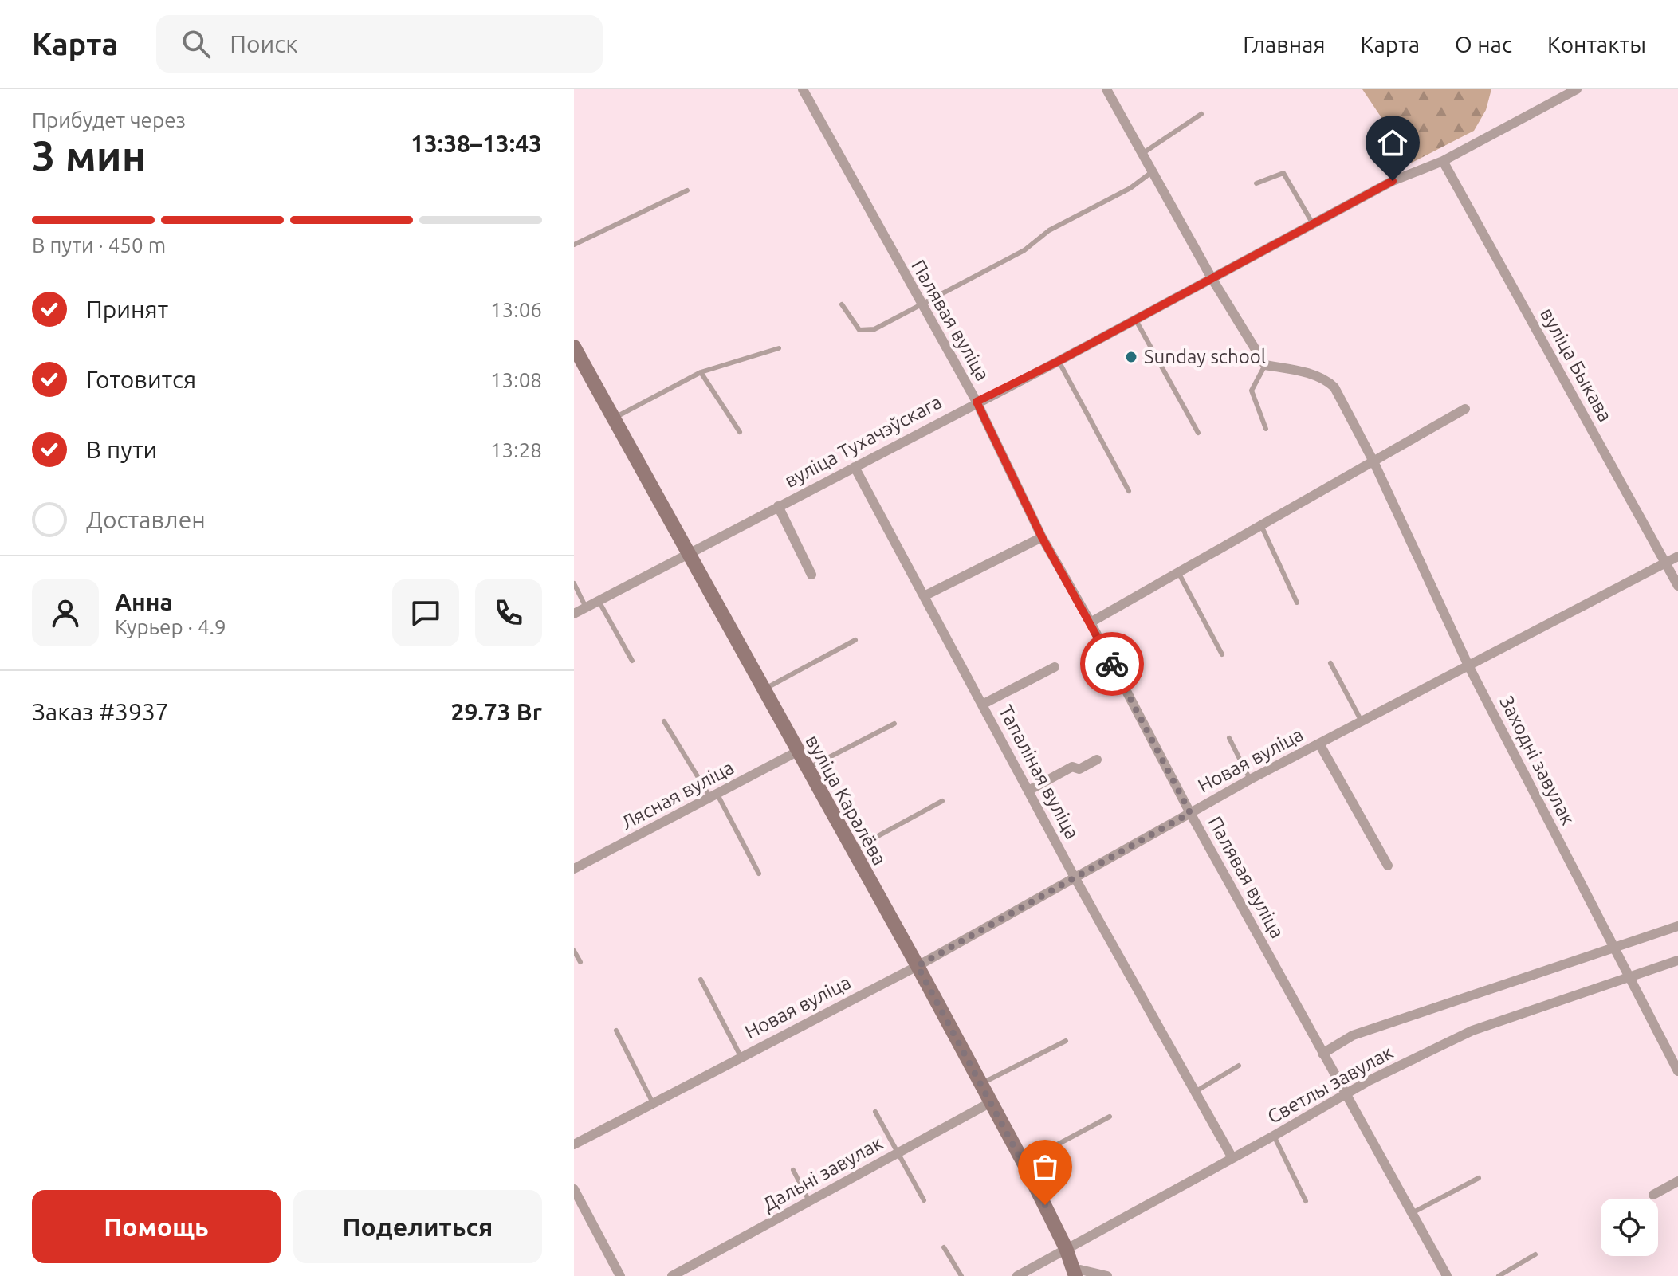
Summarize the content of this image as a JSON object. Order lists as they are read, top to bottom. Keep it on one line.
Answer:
{"streets":{"main road":["вуліца Каралёва"],"street":["Палявая вуліца","вуліца Быкава","вуліца Тухачэўскага","Новая вуліца","Заходні завулак","Тапаліная вуліца","Лясная вуліца","Светлы завулак","Дальні завулак"]},"crossings":[["Палявая вуліца","вуліца Тухачэўскага"],["Палявая вуліца","Новая вуліца"],["Палявая вуліца","Светлы завулак"],["вуліца Быкава","вуліца Тухачэўскага"],["вуліца Быкава","Новая вуліца"],["вуліца Тухачэўскага","Тапаліная вуліца"],["вуліца Тухачэўскага","вуліца Каралёва"],["Новая вуліца","Заходні завулак"],["Новая вуліца","Тапаліная вуліца"],["Новая вуліца","вуліца Каралёва"],["Заходні завулак","Светлы завулак"],["Тапаліная вуліца","Светлы завулак"],["Лясная вуліца","вуліца Каралёва"],["вуліца Каралёва","Светлы завулак"],["вуліца Каралёва","Дальні завулак"]],"places":["Sunday school"],"page":{"header":"Карта","search":"Поиск","nav":["Главная","Карта","О нас","Контакты"],"heading":["3 мин","Прибудет через","13:38–13:43"],"panel":["Анна","Курьер · 4.9","Заказ #3937","29.73 Br"],"bar":"В пути · 450 m","list":[["Принят","13:06"],["Готовится","13:08"],["В пути","13:28"],"Доставлен"],"buttons":["Помощь","Поделиться"]}}
